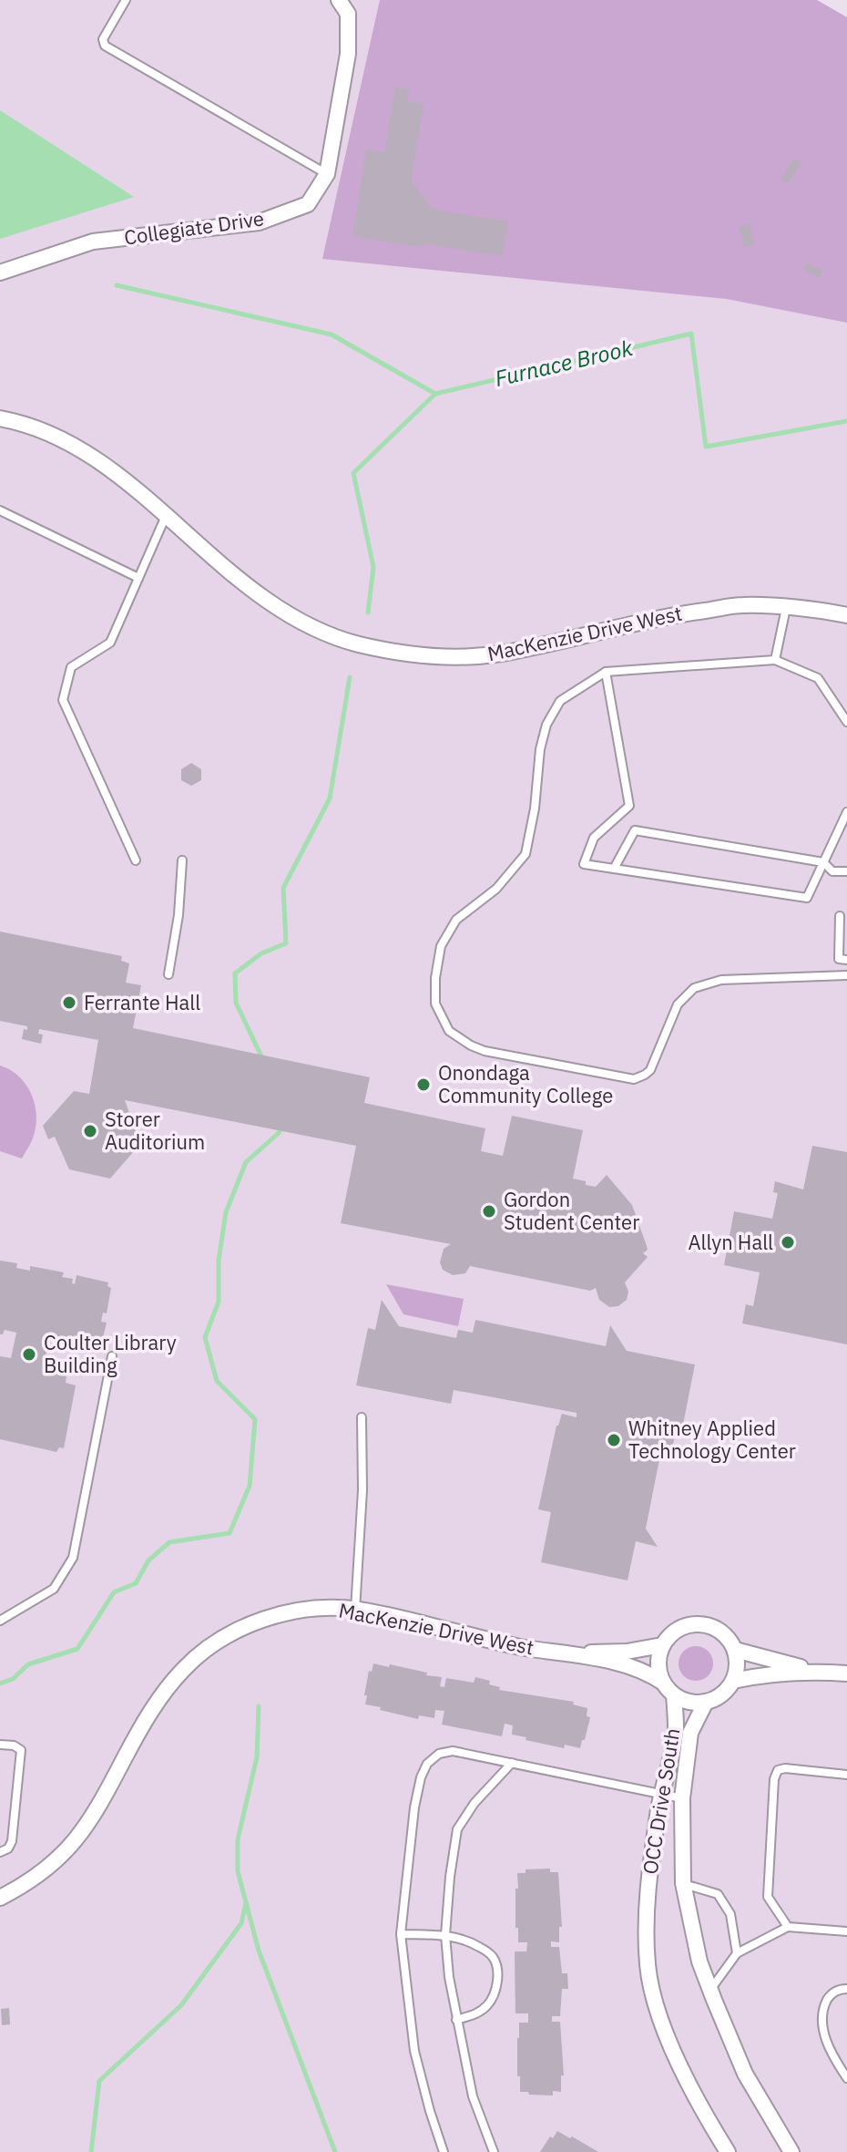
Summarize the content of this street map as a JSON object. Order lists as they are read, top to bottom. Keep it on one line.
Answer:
{"streets":{"street":["Collegiate Drive","MacKenzie Drive West","OCC Drive South"]},"crossings":[["MacKenzie Drive West","OCC Drive South"]],"water":["Furnace Brook"],"places":["Ferrante Hall","Onondaga Community College","Storer Auditorium","Gordon Student Center","Allyn Hall","Coulter Library Building","Whitney Applied Technology Center"]}
